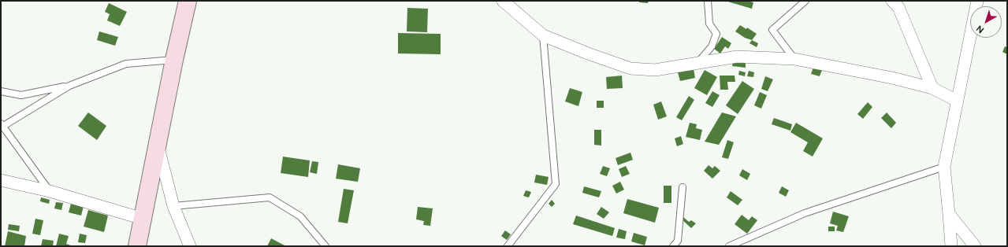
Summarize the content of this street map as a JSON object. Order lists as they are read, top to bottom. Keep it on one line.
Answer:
{"north":"bottom left"}
